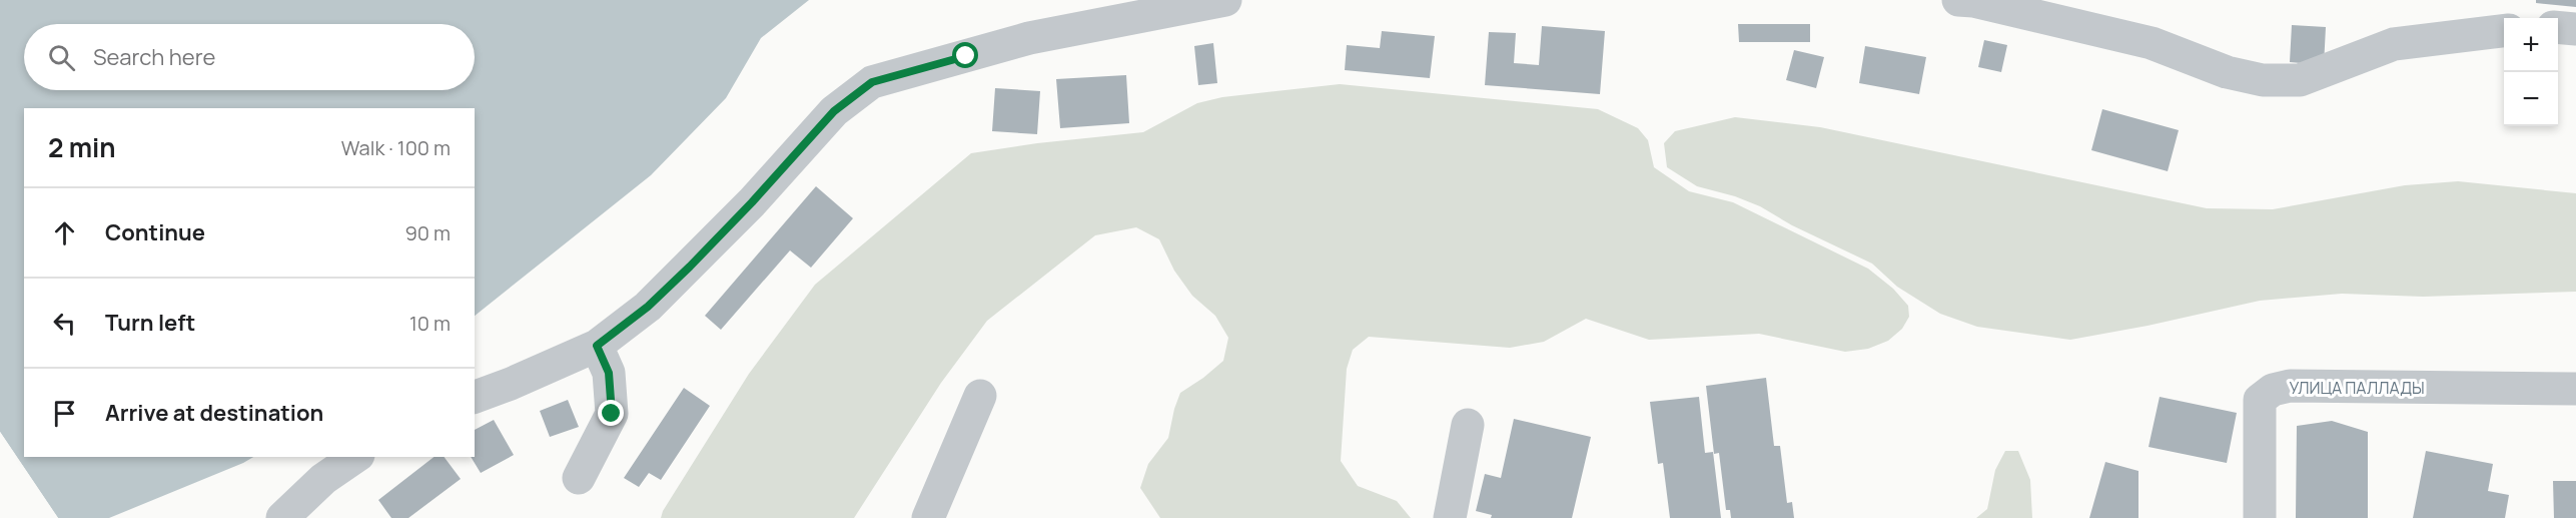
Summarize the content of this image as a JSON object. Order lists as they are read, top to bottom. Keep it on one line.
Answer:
{"streets":{"lane":["УЛИЦА ПАЛЛАДЫ"]},"page":{"map_buttons":["+","−"],"search":"Search here","heading":["2 min","Walk · 100 m"],"list":[["Continue","90 m"],["Turn left","10 m"],"Arrive at destination"]}}
